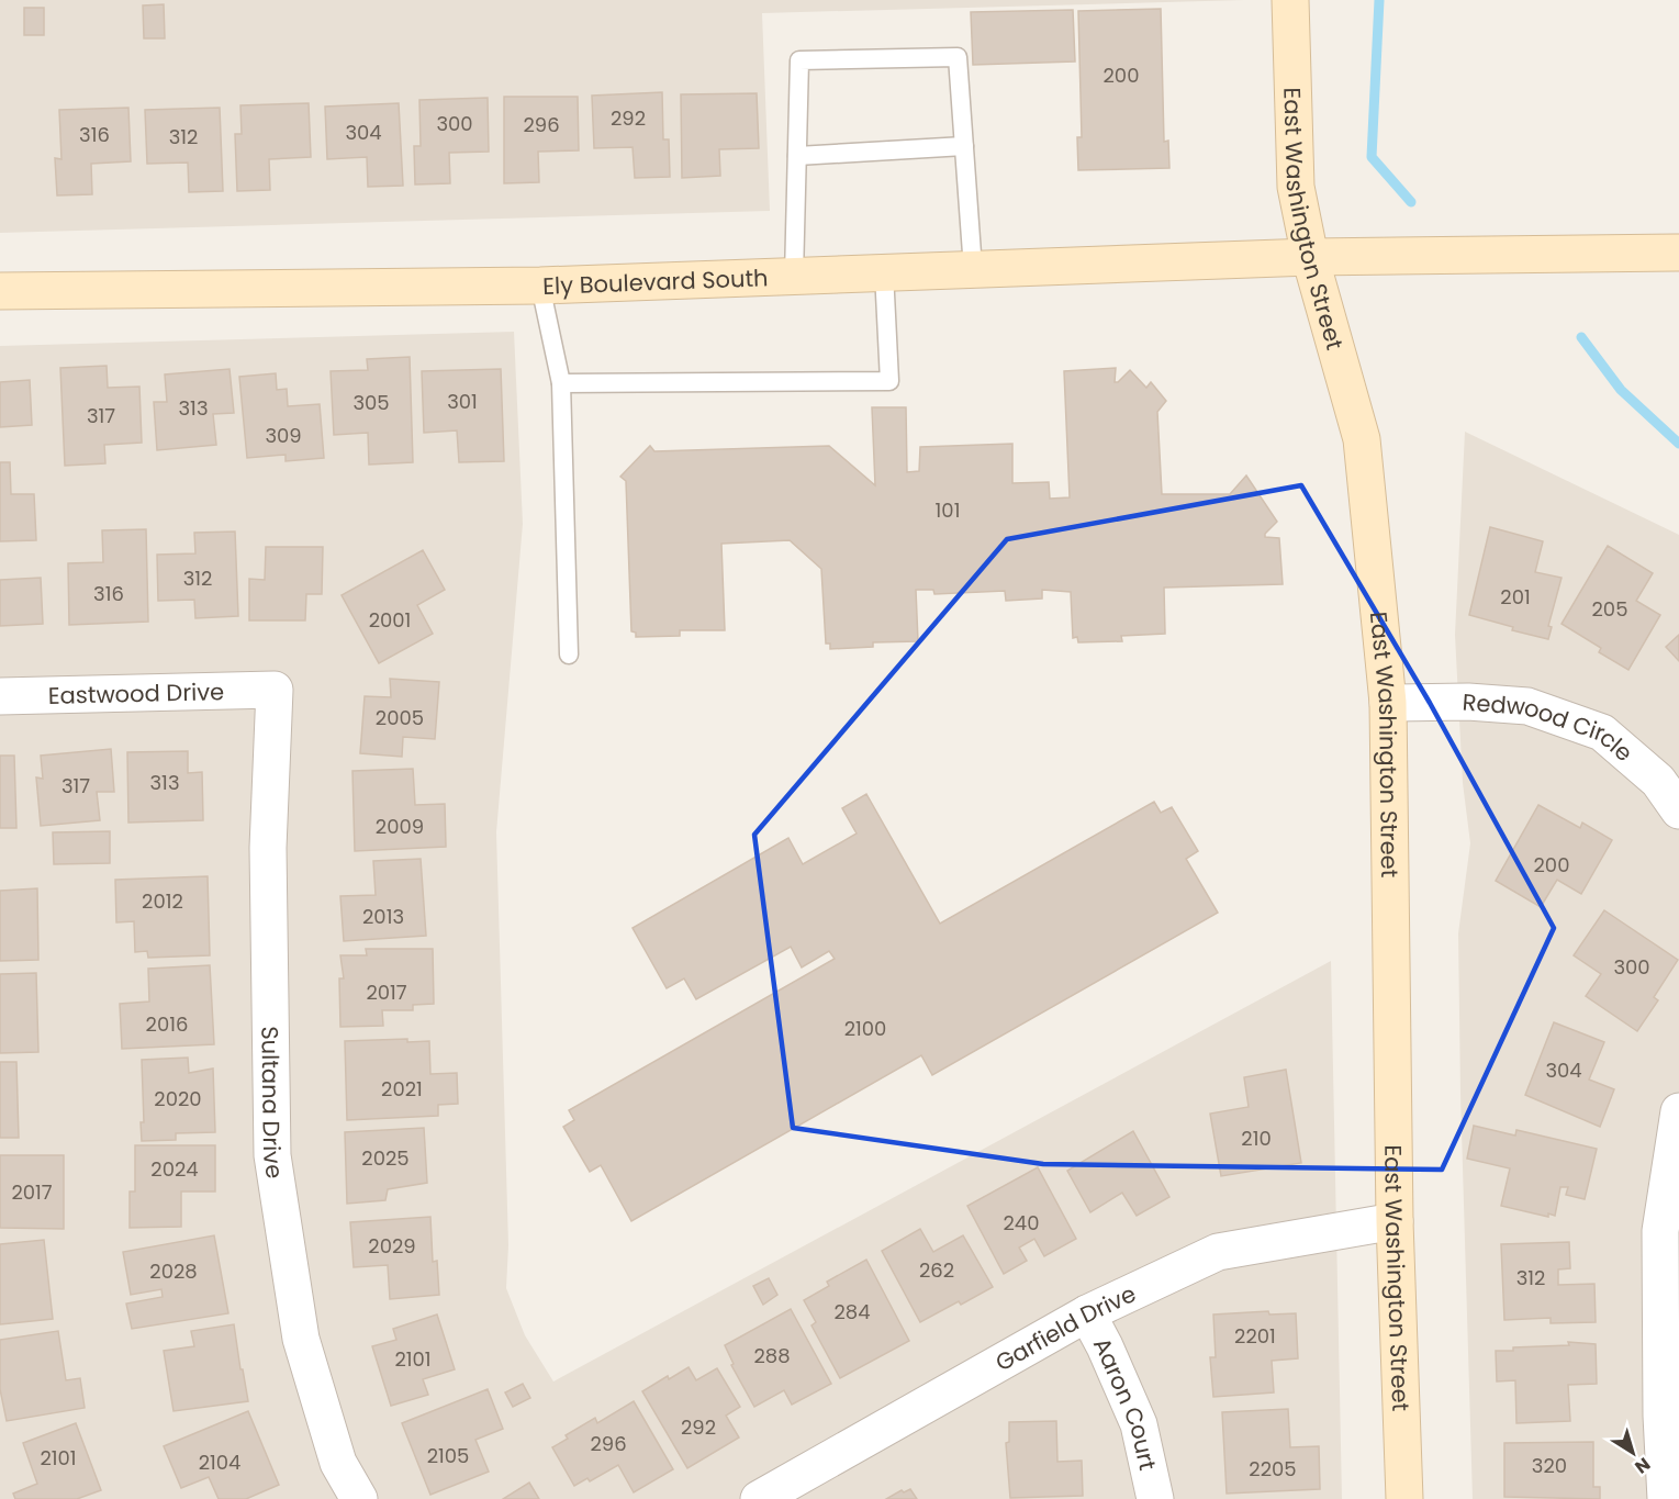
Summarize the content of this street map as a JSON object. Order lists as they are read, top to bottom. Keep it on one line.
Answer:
{"streets":{"main road":["East Washington Street","Ely Boulevard South"],"street":["Eastwood Drive","Redwood Circle","Sultana Drive","Garfield Drive","Aaron Court"]},"crossings":[["East Washington Street","Ely Boulevard South"],["East Washington Street","Redwood Circle"],["East Washington Street","Garfield Drive"],["Eastwood Drive","Sultana Drive"],["Garfield Drive","Aaron Court"]],"house_numbers":["200","292","300","296","304","316","312","301","305","313","317","309","101","312","316","201","205","2001","2005","313","317","2009","200","2012","2013","300","2017","2016","2100","304","2021","2020","210","2025","2024","2017","240","2029","262","2028","312","284","2201","288","2101","292","296","2105","2101","2104","320","2205"],"north":"bottom right"}
